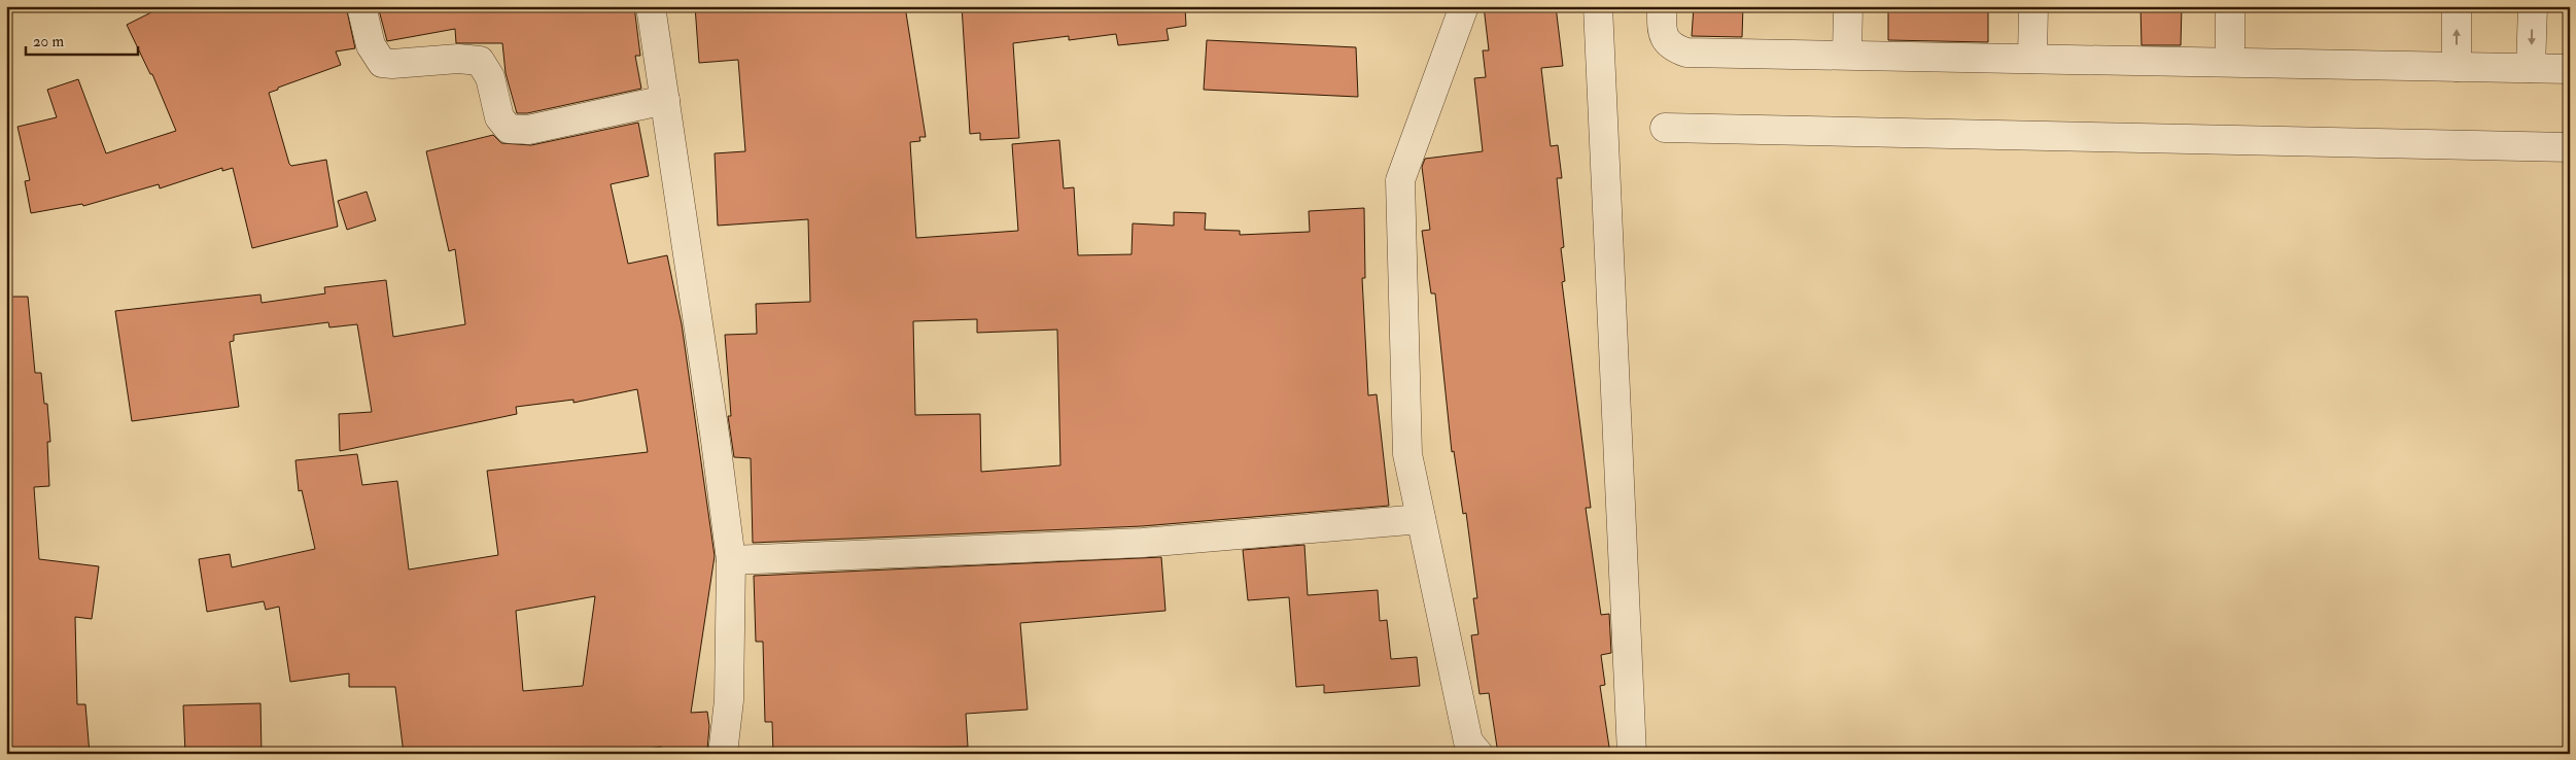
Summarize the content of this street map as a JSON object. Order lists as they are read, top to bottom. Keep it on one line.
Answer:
{"scale_bar":"20 m"}
